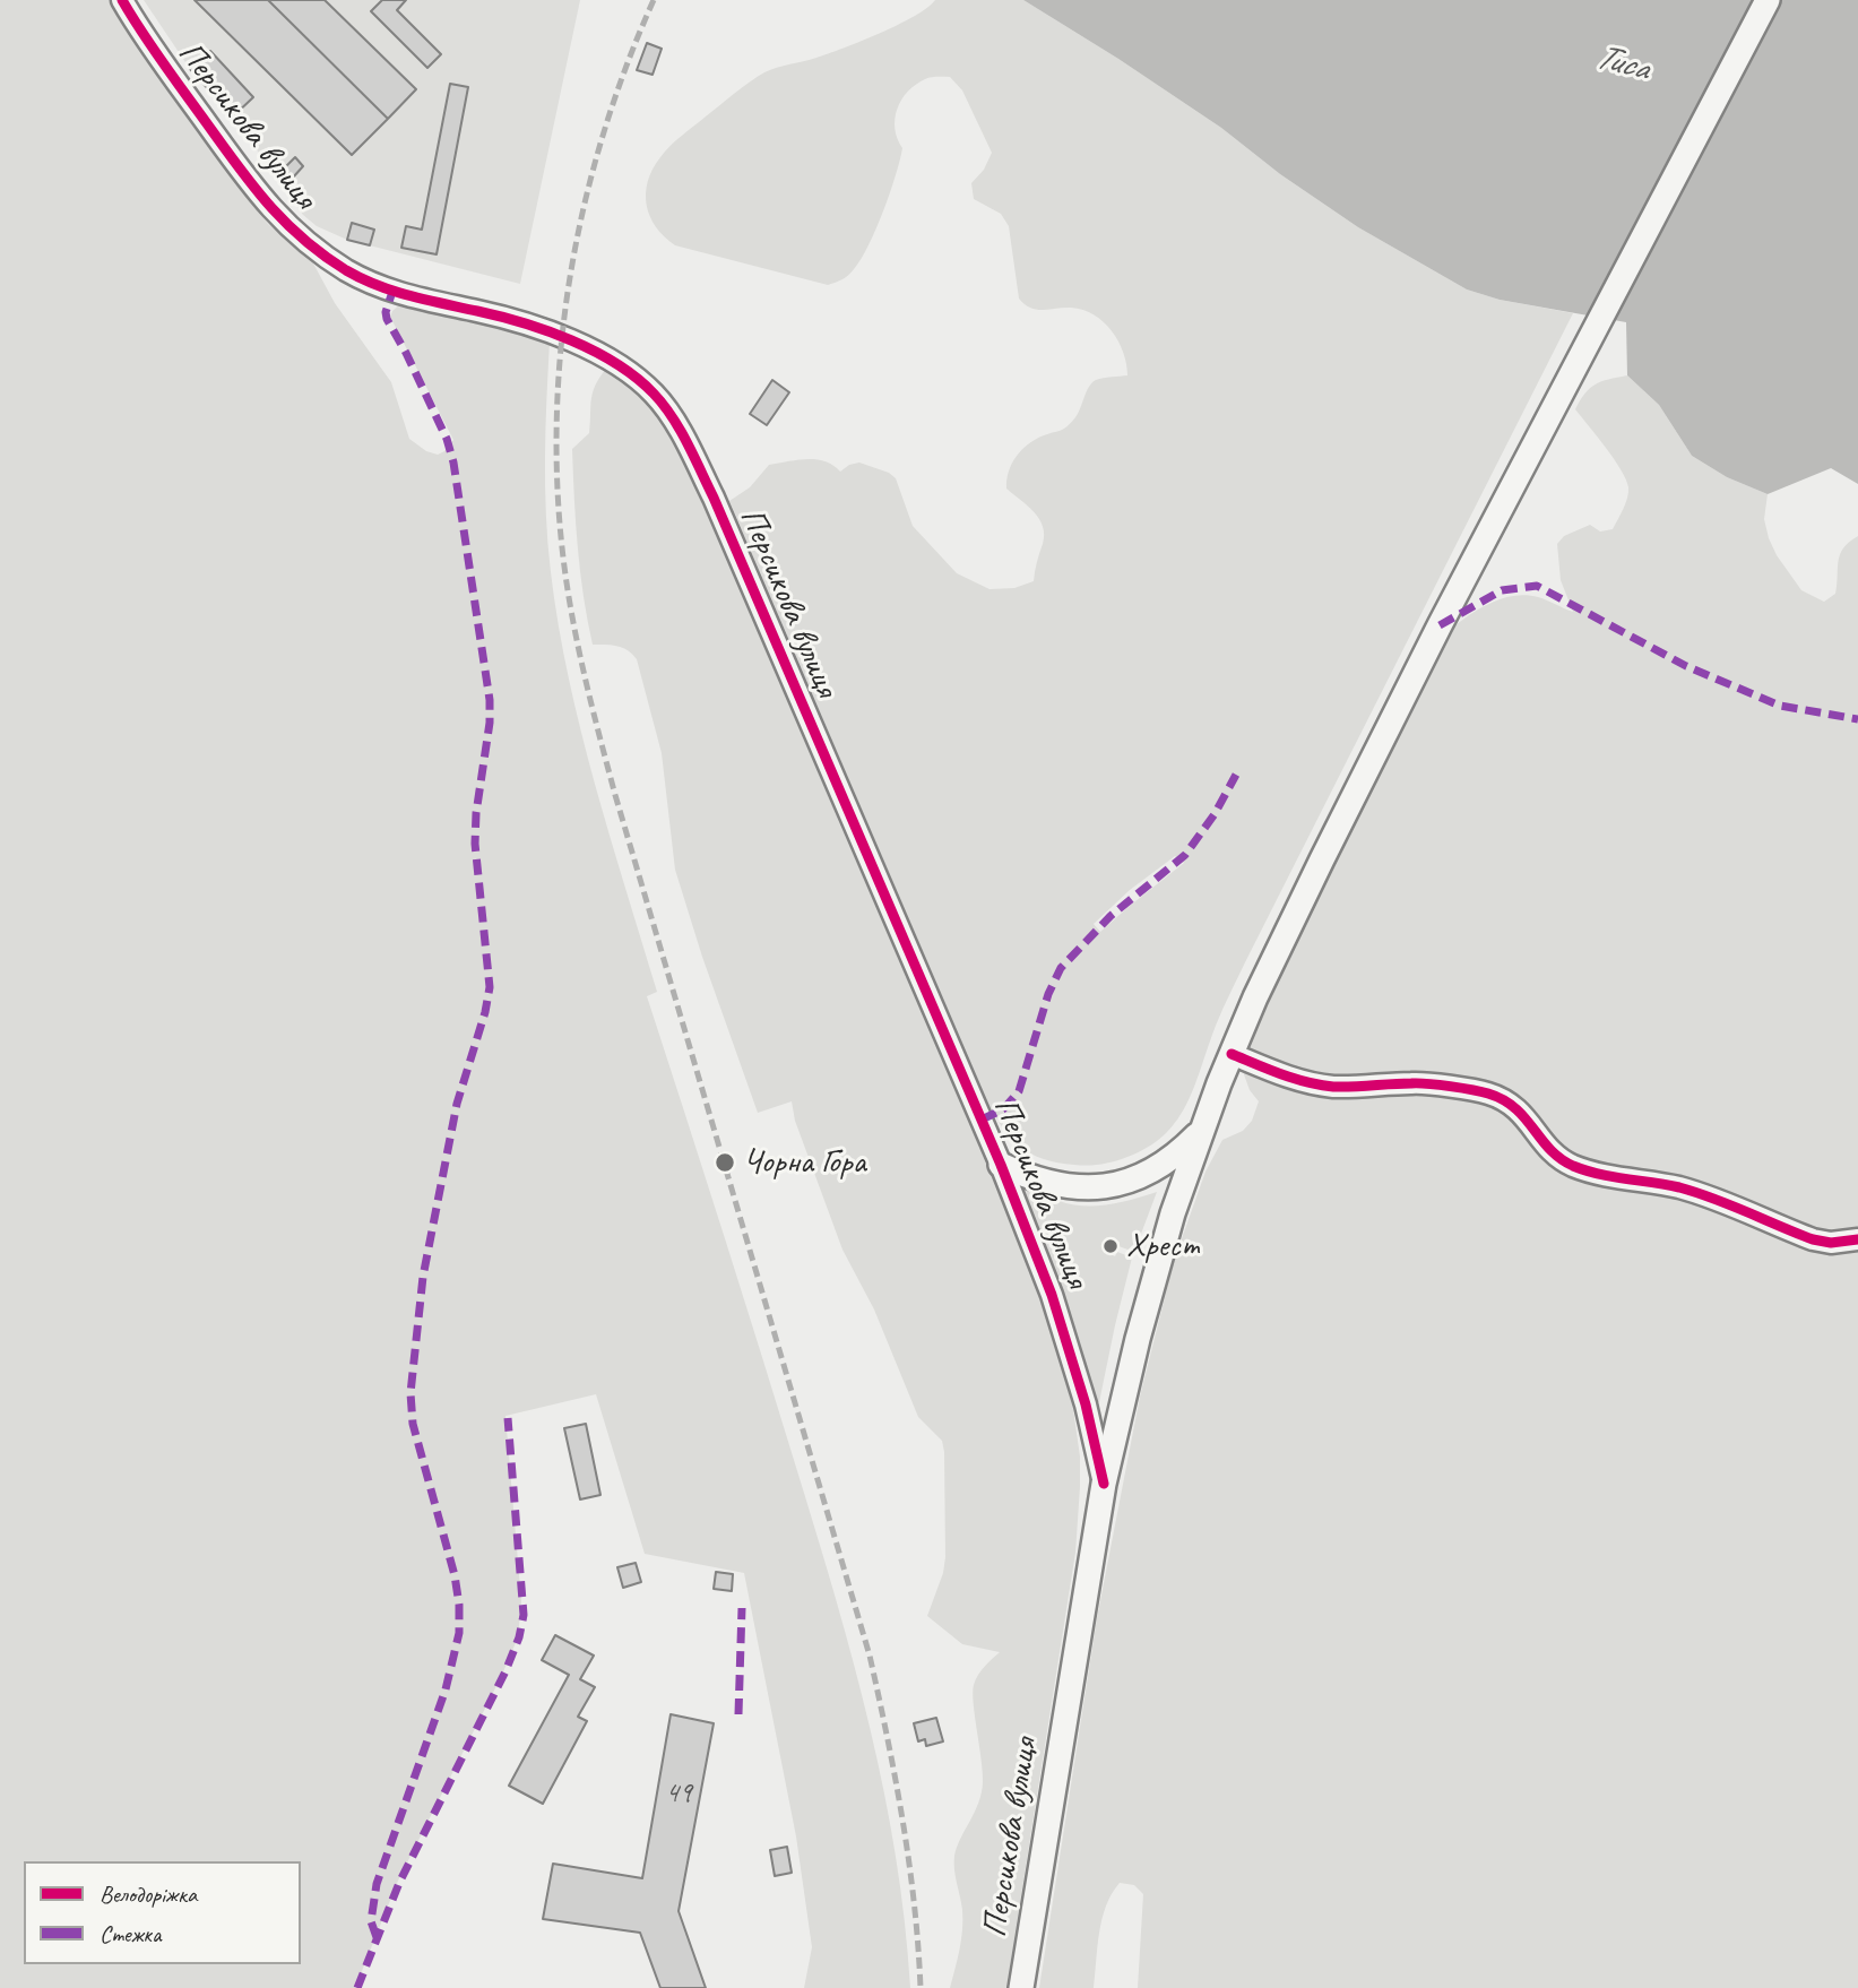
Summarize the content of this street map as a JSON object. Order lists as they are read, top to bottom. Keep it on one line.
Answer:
{"streets":{"main road":["Персикова вулиця"]},"water":["Тиса"],"places":["Чорна Гора","Хрест"],"house_numbers":["49"],"legend":["Велодоріжка","Стежка"]}
